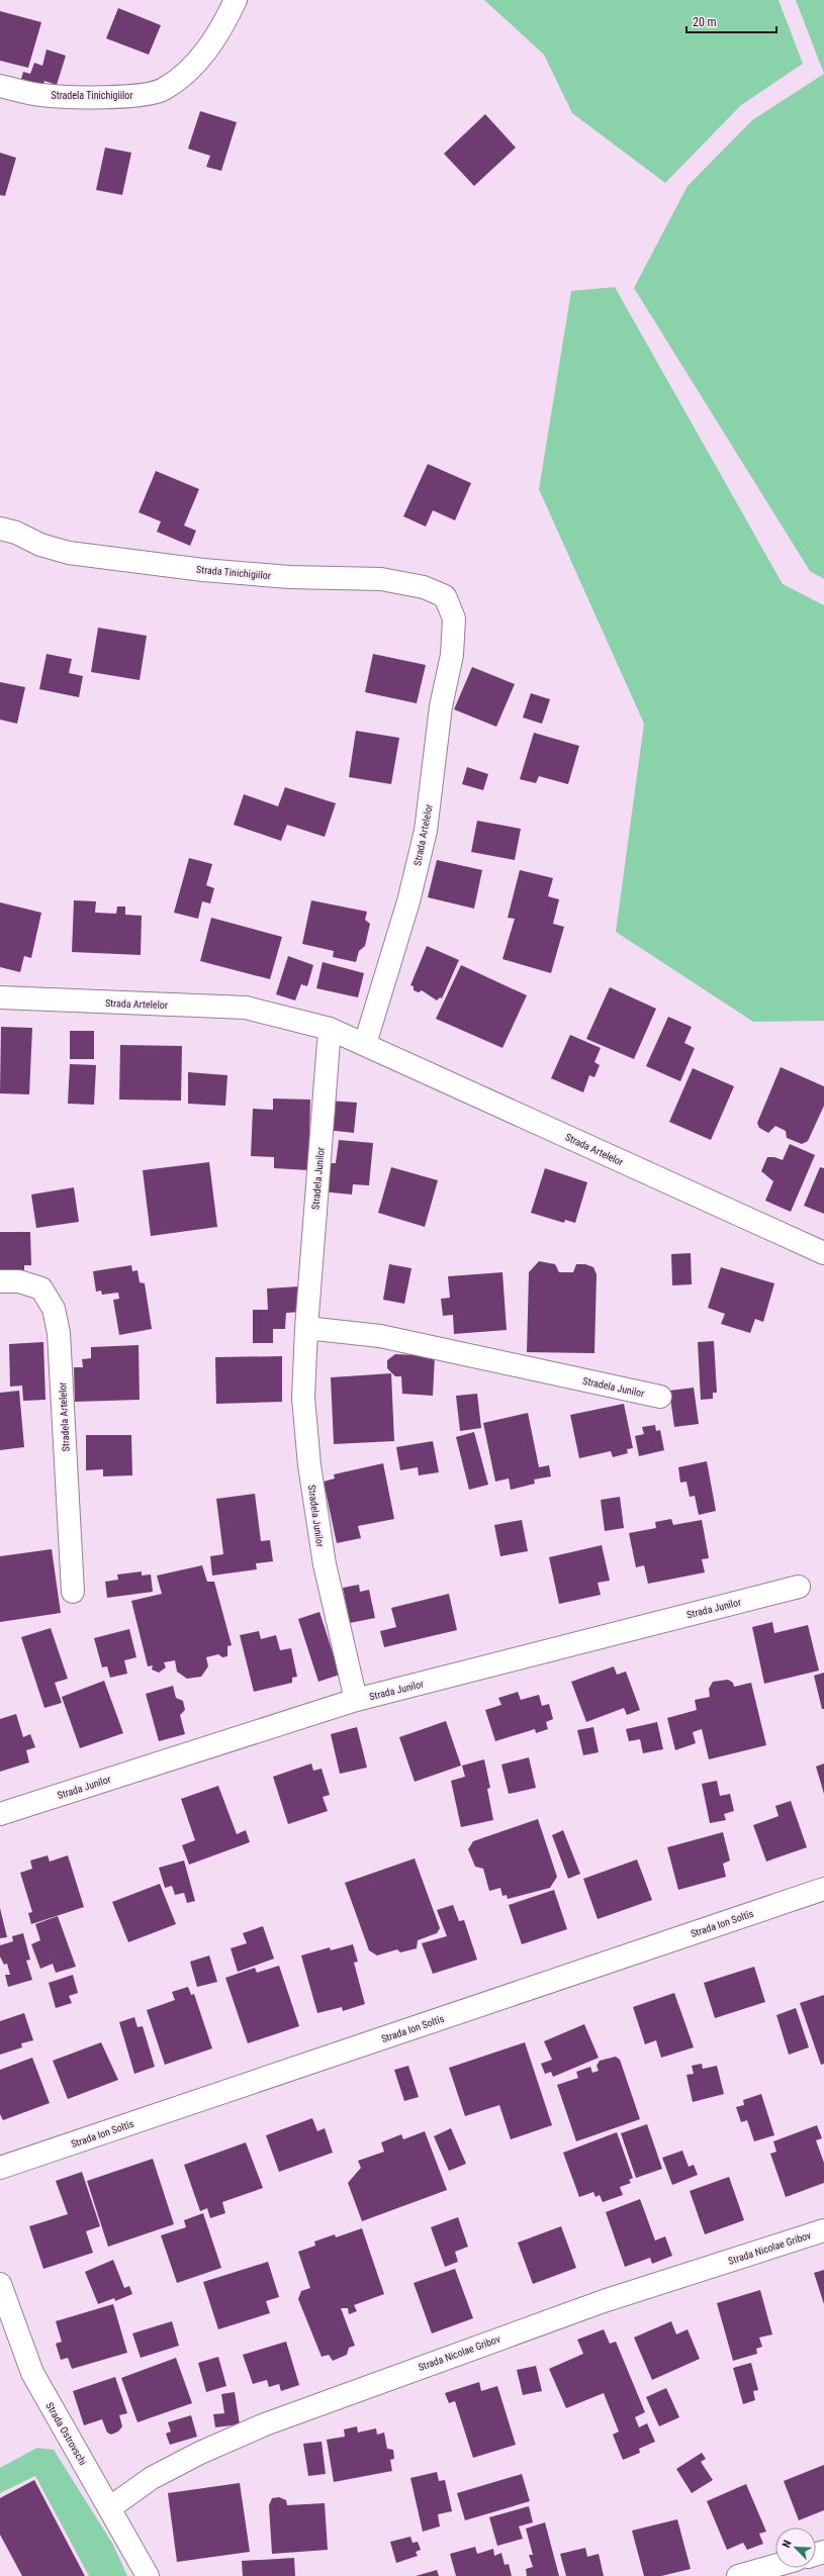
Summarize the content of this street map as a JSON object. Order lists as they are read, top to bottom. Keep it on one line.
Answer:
{"streets":{"street":["Stradela Tinichigiilor","Strada Tinichigiilor","Strada Artelelor","Stradela Junilor","Stradela Artelelor","Strada Junilor","Strada Ion Soltîs","Strada Nicolae Gribov","Strada Ostrovschi"]},"crossings":[["Strada Tinichigiilor","Strada Artelelor"],["Strada Artelelor","Stradela Junilor"],["Stradela Junilor","Strada Junilor"],["Strada Nicolae Gribov","Strada Ostrovschi"]],"scale_bar":"20 m","north":"top left"}
